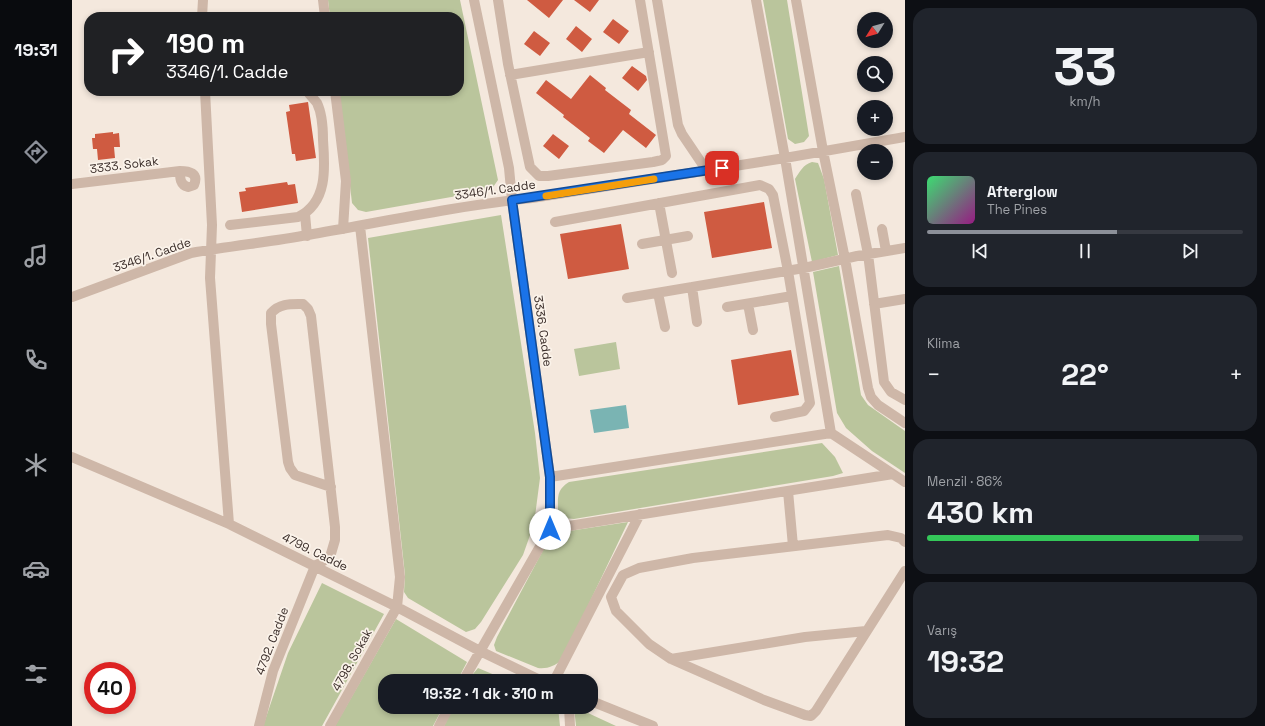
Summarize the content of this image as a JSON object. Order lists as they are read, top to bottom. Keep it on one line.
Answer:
{"streets":{"street":["3333. Sokak","3346/1. Cadde","3336. Cadde","4799. Cadde","4792. Cadde","4798. Sokak"]},"crossings":[["3346/1. Cadde","3336. Cadde"],["3336. Cadde","4799. Cadde"],["4799. Cadde","4792. Cadde"],["4799. Cadde","4798. Sokak"]],"north":"bottom left","page":{"tabs":"19:31","tile":[["33","km/h"],"Klima",["Menzil · 86%","430 km"],["Varış","19:32"]],"map_buttons":["+","−"],"turn":["190 m","3346/1. Cadde"],"song":["Afterglow","The Pines"],"heat":["−","22°","+"],"limit":"40","trip":"19:32 · 1 dk · 310 m"}}
